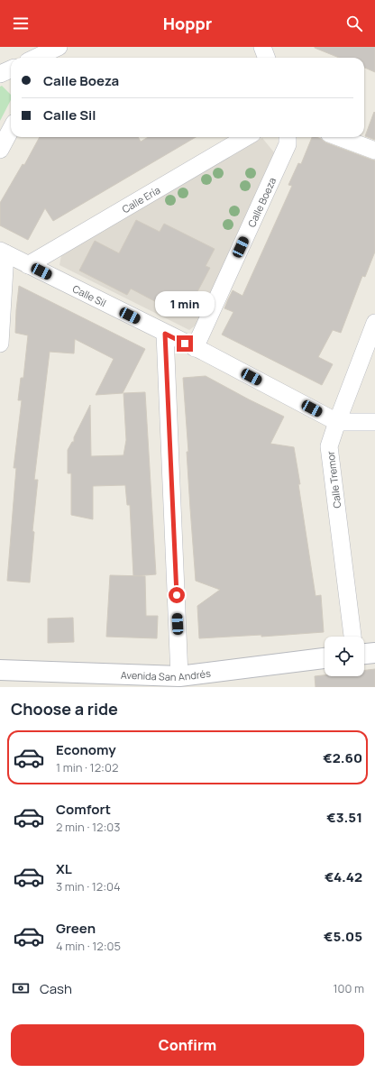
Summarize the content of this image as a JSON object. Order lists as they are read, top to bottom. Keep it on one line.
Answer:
{"streets":{"street":["Calle Ería","Calle Boeza","Calle Sil","Calle Tremor","Avenida San Andrés"]},"crossings":[["Calle Ería","Calle Sil"],["Calle Boeza","Calle Sil"],["Calle Sil","Calle Tremor"]],"page":{"header":"Hoppr","banner":["Calle Boeza","Calle Sil"],"bubble":"1 min","heading":"Choose a ride","list":[{"name":"Economy","note":"1 min · 12:02","value":"€2.60"},{"name":"Comfort","note":"2 min · 12:03","value":"€3.51"},{"name":"XL","note":"3 min · 12:04","value":"€4.42"},{"name":"Green","note":"4 min · 12:05","value":"€5.05"}],"pay":["Cash","100 m"],"buttons":"Confirm"}}
